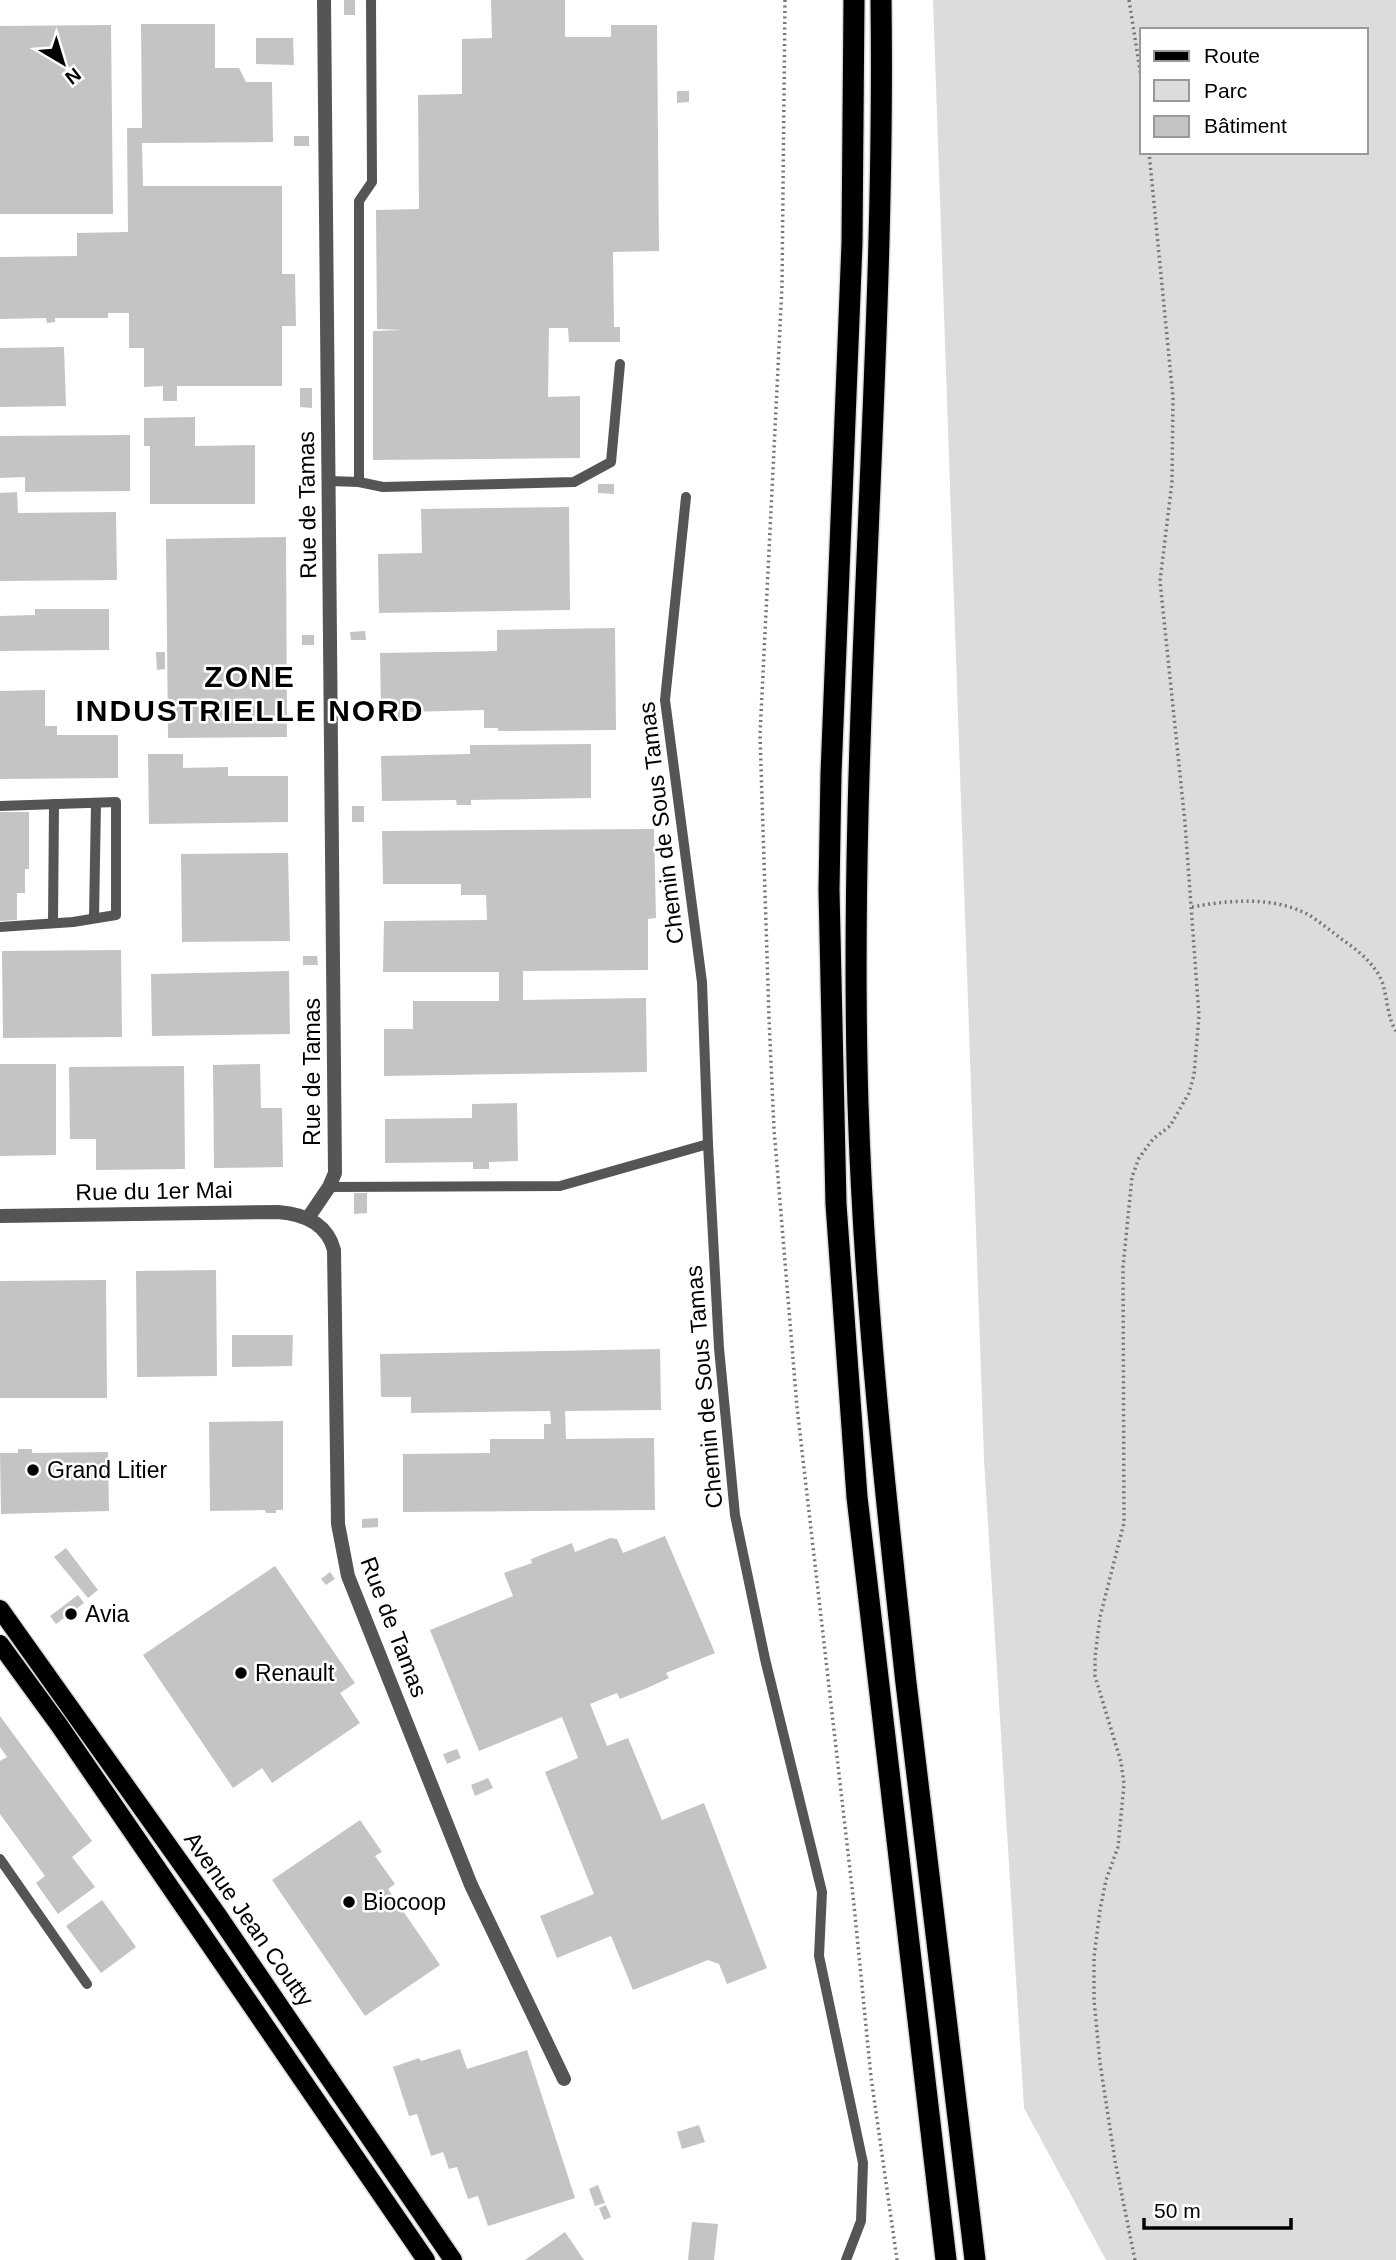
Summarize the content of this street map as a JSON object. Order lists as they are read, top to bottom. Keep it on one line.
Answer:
{"streets":{"main road":["Avenue Jean Coutty"],"street":["Rue de Tamas","Rue du 1er Mai"],"lane":["Chemin de Sous Tamas"]},"crossings":[["Rue de Tamas","Rue du 1er Mai"]],"districts":["ZONE INDUSTRIELLE NORD"],"places":["Grand Litier","Avia","Renault","Biocoop"],"legend":["Route","Parc","Bâtiment"],"scale_bar":"50 m","north":"bottom right"}
